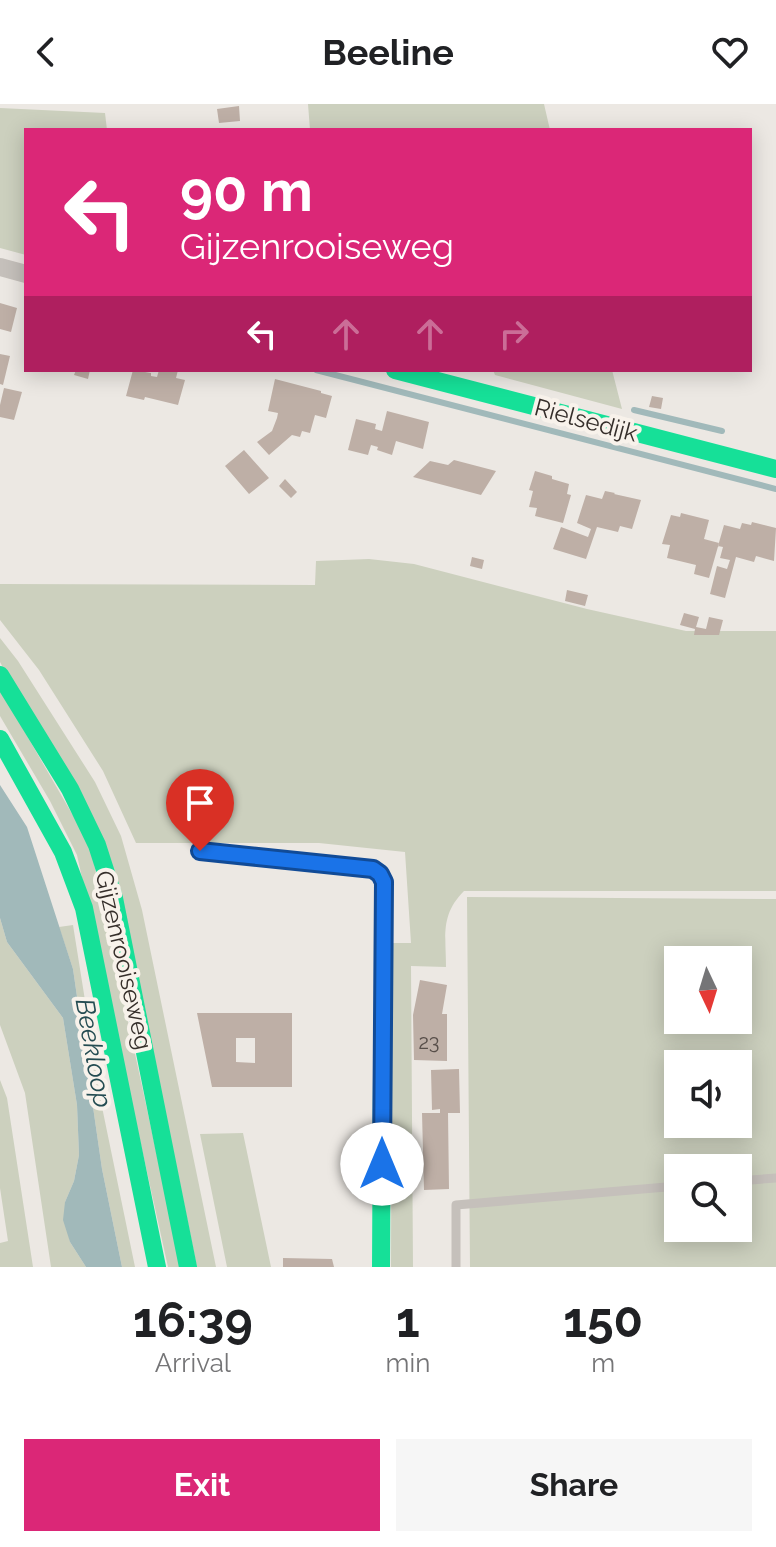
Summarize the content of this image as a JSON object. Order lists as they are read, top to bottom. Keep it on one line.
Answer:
{"streets":{"main road":["Rielsedijk","Gijzenrooiseweg"]},"water":["Beekloop"],"house_numbers":["23"],"north":"bottom","page":{"header":"Beeline","turn":["90 m","Gijzenrooiseweg"],"eta":["16:39","Arrival","1","min","150","m"],"buttons":["Exit","Share"]}}
